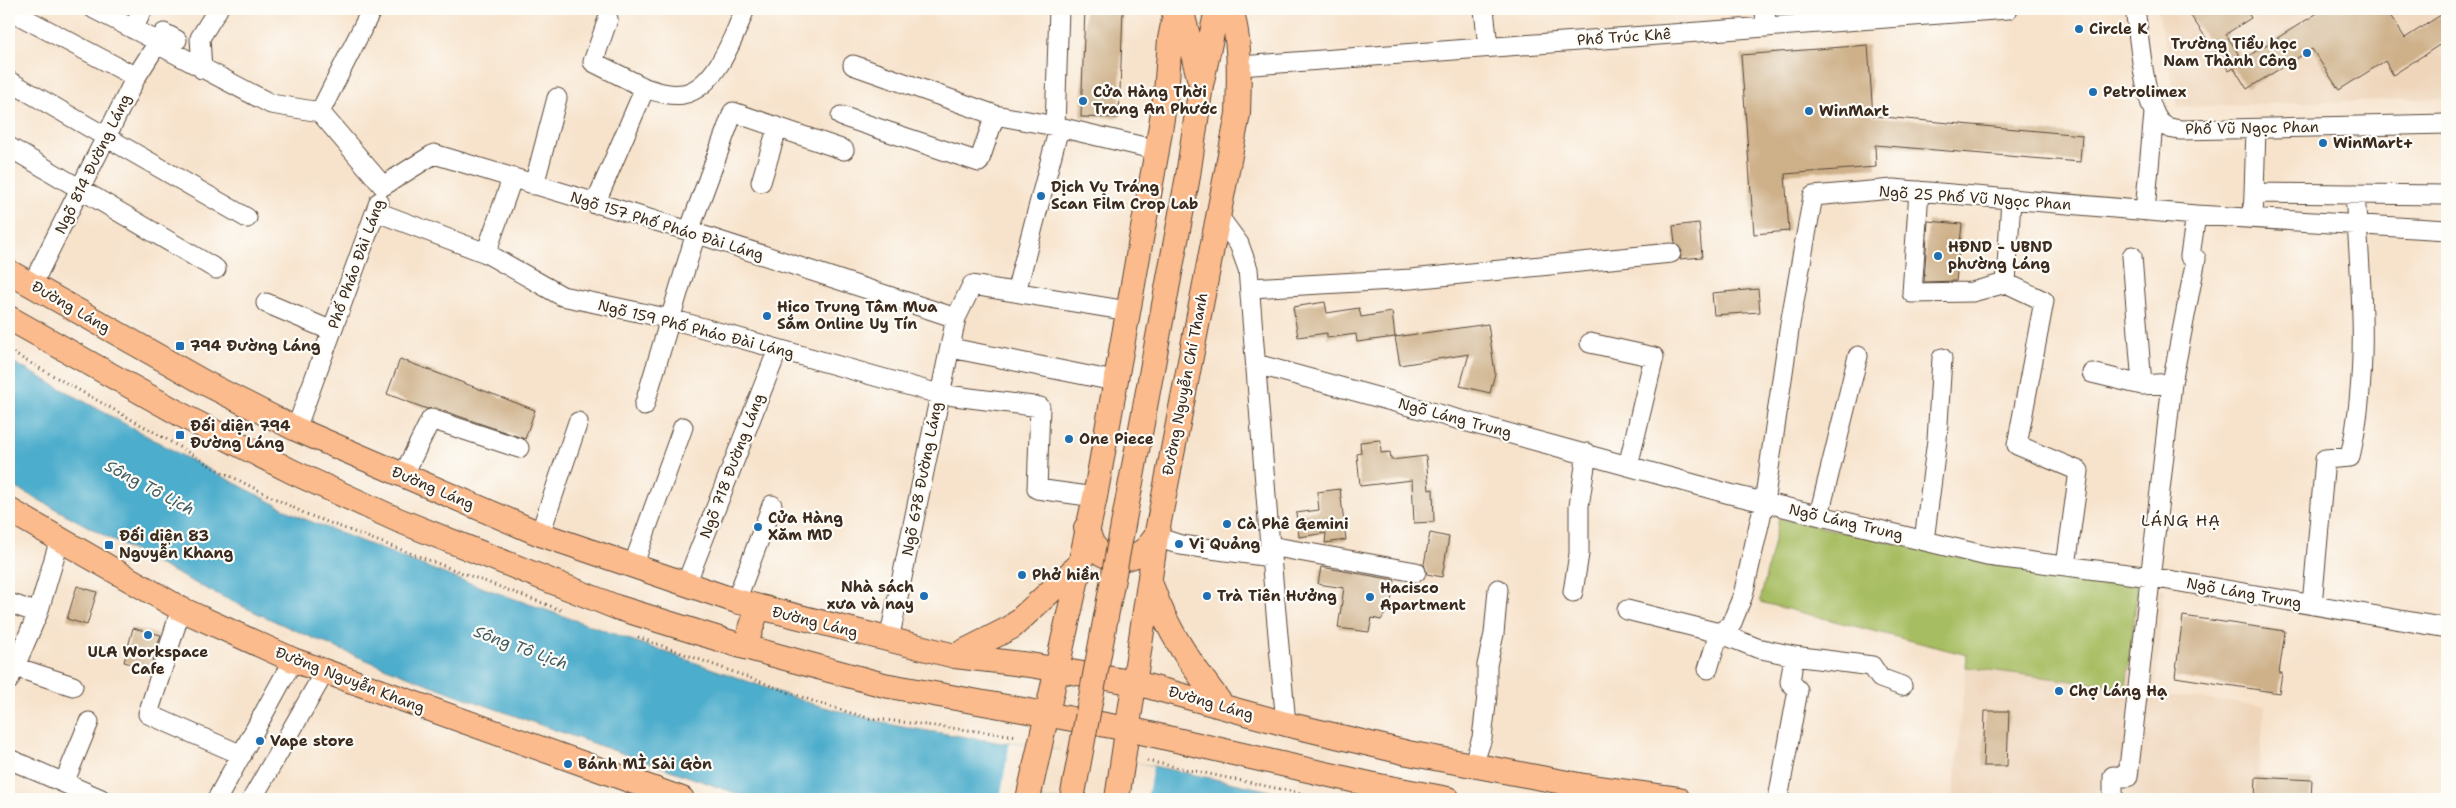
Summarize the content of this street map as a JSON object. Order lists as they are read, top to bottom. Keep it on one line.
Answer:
{"streets":{"main road":["Đường Láng","Đường Nguyễn Chí Thanh","Đường Nguyễn Khang"],"street":["Phố Trúc Khê","Phố Vũ Ngọc Phan","Ngõ 814 Đường Láng","Ngõ 25 Phố Vũ Ngọc Phan","Ngõ 157 Phố Pháo Đài Láng","Phố Pháo Đài Láng","Ngõ 159 Phố Pháo Đài Láng","Ngõ Láng Trung","Ngõ 718 Đường Láng","Ngõ 678 Đường Láng"]},"crossings":[["Phố Trúc Khê","Đường Nguyễn Chí Thanh"],["Ngõ 814 Đường Láng","Đường Láng"],["Ngõ 25 Phố Vũ Ngọc Phan","Ngõ Láng Trung"],["Ngõ 157 Phố Pháo Đài Láng","Phố Pháo Đài Láng"],["Ngõ 157 Phố Pháo Đài Láng","Ngõ 678 Đường Láng"],["Phố Pháo Đài Láng","Đường Láng"],["Phố Pháo Đài Láng","Ngõ 159 Phố Pháo Đài Láng"],["Đường Láng","Đường Nguyễn Chí Thanh"],["Đường Láng","Ngõ 718 Đường Láng"],["Đường Láng","Ngõ 678 Đường Láng"],["Ngõ 159 Phố Pháo Đài Láng","Ngõ 718 Đường Láng"],["Ngõ 159 Phố Pháo Đài Láng","Ngõ 678 Đường Láng"]],"districts":["LÁNG HẠ"],"water":["Sông Tô Lịch"],"places":{"other":["Circle K","Trường Tiểu học Nam Thành Công","Petrolimex","Cửa Hàng Thời Trang An Phước","WinMart","WinMart+","Dịch Vụ Tráng Scan Film Crop Lab","HĐND - UBND phường Láng","Hico Trung Tâm Mua Sắm Online Uy Tín","One Piece","Cà Phê Gemini","Cửa Hàng Xăm MD","Vị Quảng","Phở hiền","Nhà sách xưa và nay","Trà Tiên Hưởng","Hacisco Apartment","ULA Workspace Cafe","Chợ Láng Hạ","Vape store","Bánh MÌ Sài Gòn"],"transit":["794 Đường Láng","Đối diện 794 Đường Láng","Đối diện 83 Nguyễn Khang"]}}
